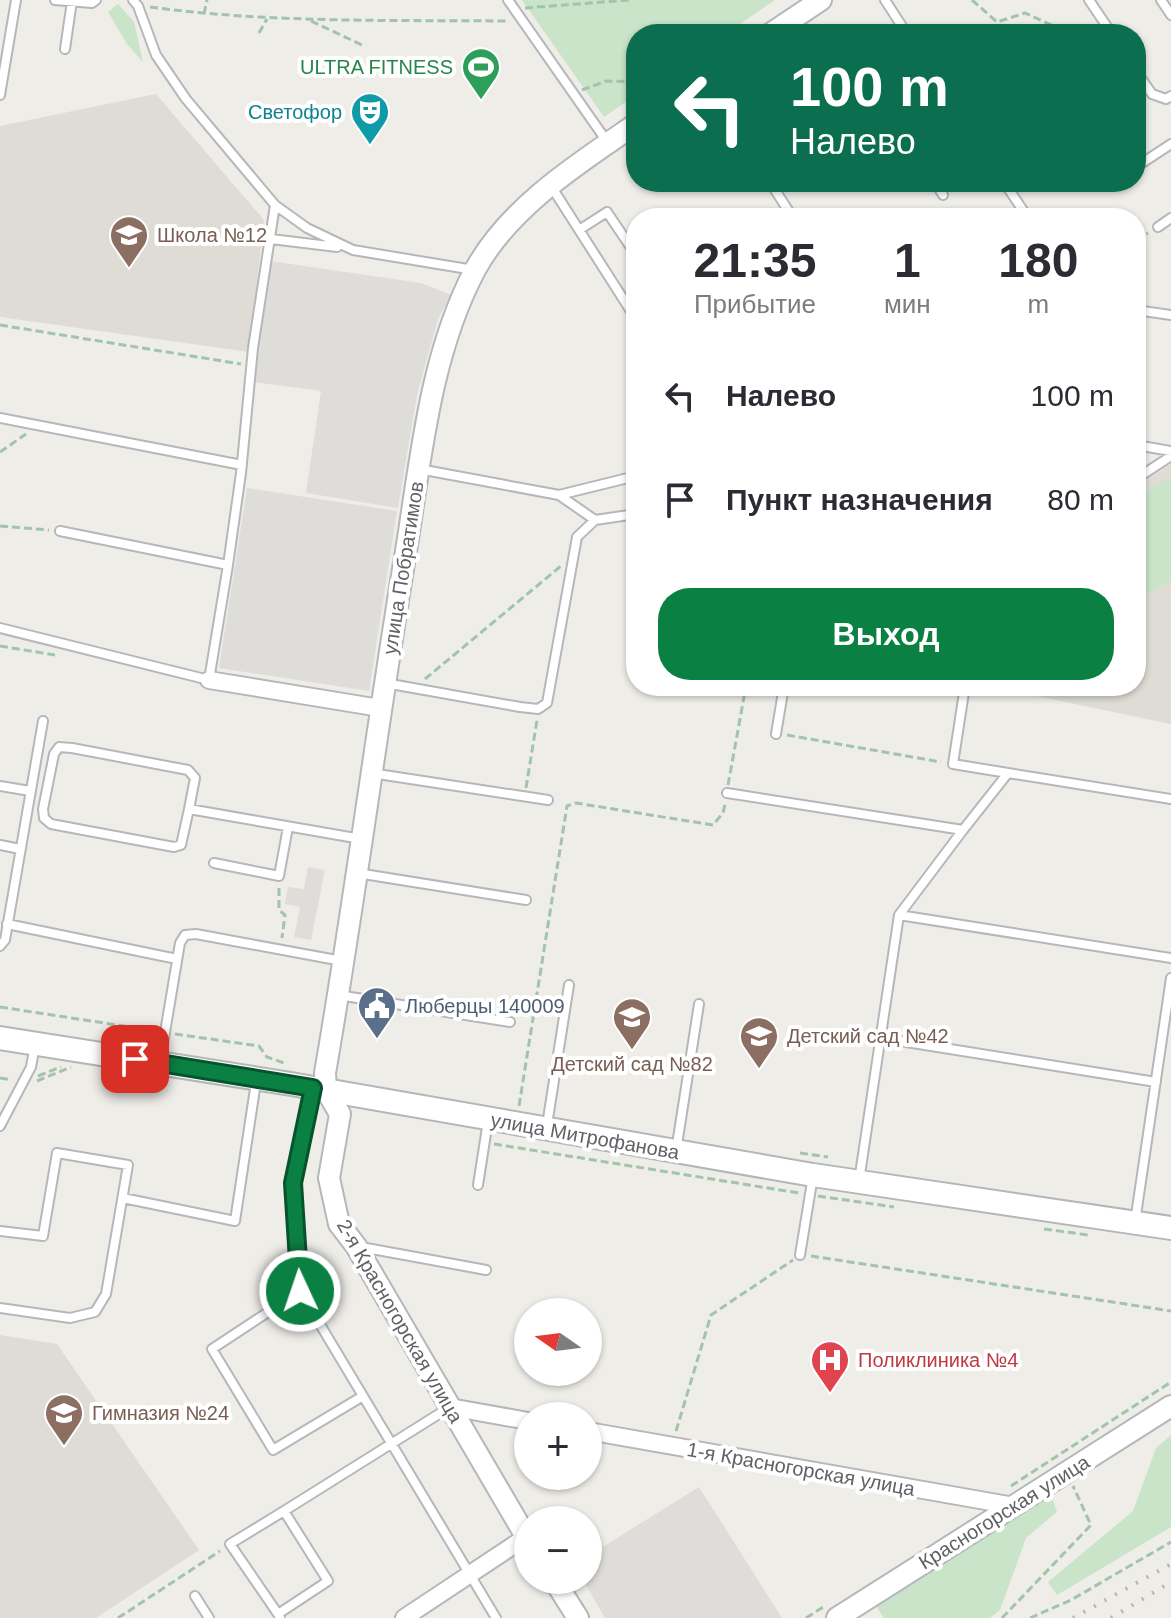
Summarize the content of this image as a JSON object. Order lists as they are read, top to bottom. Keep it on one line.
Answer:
{"streets":{"main road":["улица Митрофанова"],"street":["улица Побратимов","2-я Красногорская улица","1-я Красногорская улица","Красногорская улица"]},"crossings":[["улица Побратимов","улица Митрофанова"],["улица Побратимов","2-я Красногорская улица"],["улица Митрофанова","2-я Красногорская улица"],["1-я Красногорская улица","Красногорская улица"]],"places":{"sports":["ULTRA FITNESS"],"theatre":["Светофор"],"school or university":["Школа №12","Детский сад №82","Детский сад №42","Гимназия №24"],"public building":["Люберцы 140009"],"hospital":["Поликлиника №4"]},"north":"left","page":{"turn":["100 m","Налево"],"eta":["21:35","Прибытие","1","мин","180","m"],"list":[{"name":"Налево","value":"100 m"},{"name":"Пункт назначения","value":"80 m"}],"buttons":"Выход","map_buttons":["+","−"]}}
